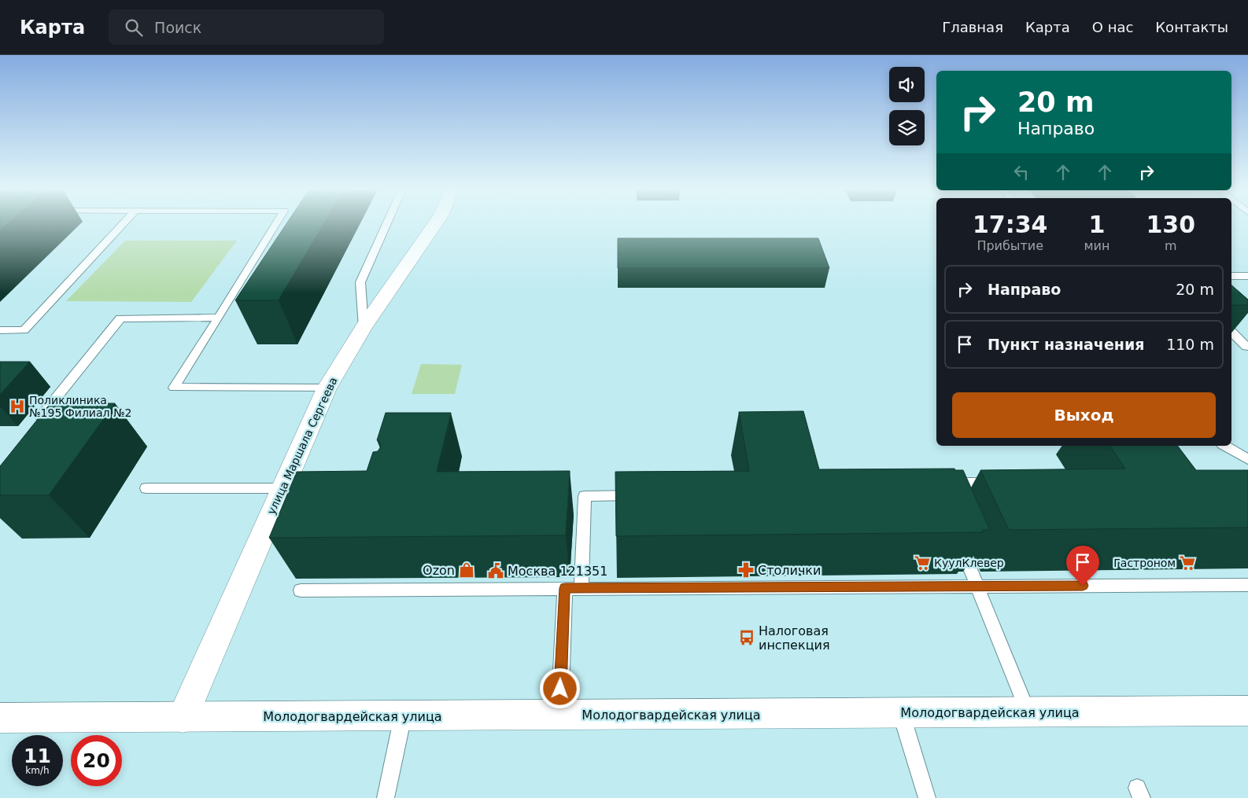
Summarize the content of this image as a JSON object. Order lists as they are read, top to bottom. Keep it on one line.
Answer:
{"streets":{"street":["улица Маршала Сергеева","Молодогвардейская улица"]},"crossings":[["улица Маршала Сергеева","Молодогвардейская улица"]],"places":{"hospital":["Поликлиника №195 Филиал №2"],"supermarket":["КуулКлевер","Гастроном"],"shop":["Ozon"],"pharmacy":["Столички"],"public building":["Москва 121351"],"bus stop":["Налоговая инспекция"]},"page":{"header":"Карта","search":"Поиск","nav":["Главная","Карта","О нас","Контакты"],"turn":["20 m","Направо"],"eta":["17:34","Прибытие","1","мин","130","m"],"list":[{"name":"Направо","value":"20 m"},{"name":"Пункт назначения","value":"110 m"}],"buttons":"Выход","speed":"11 km/h","limit":"20"}}
